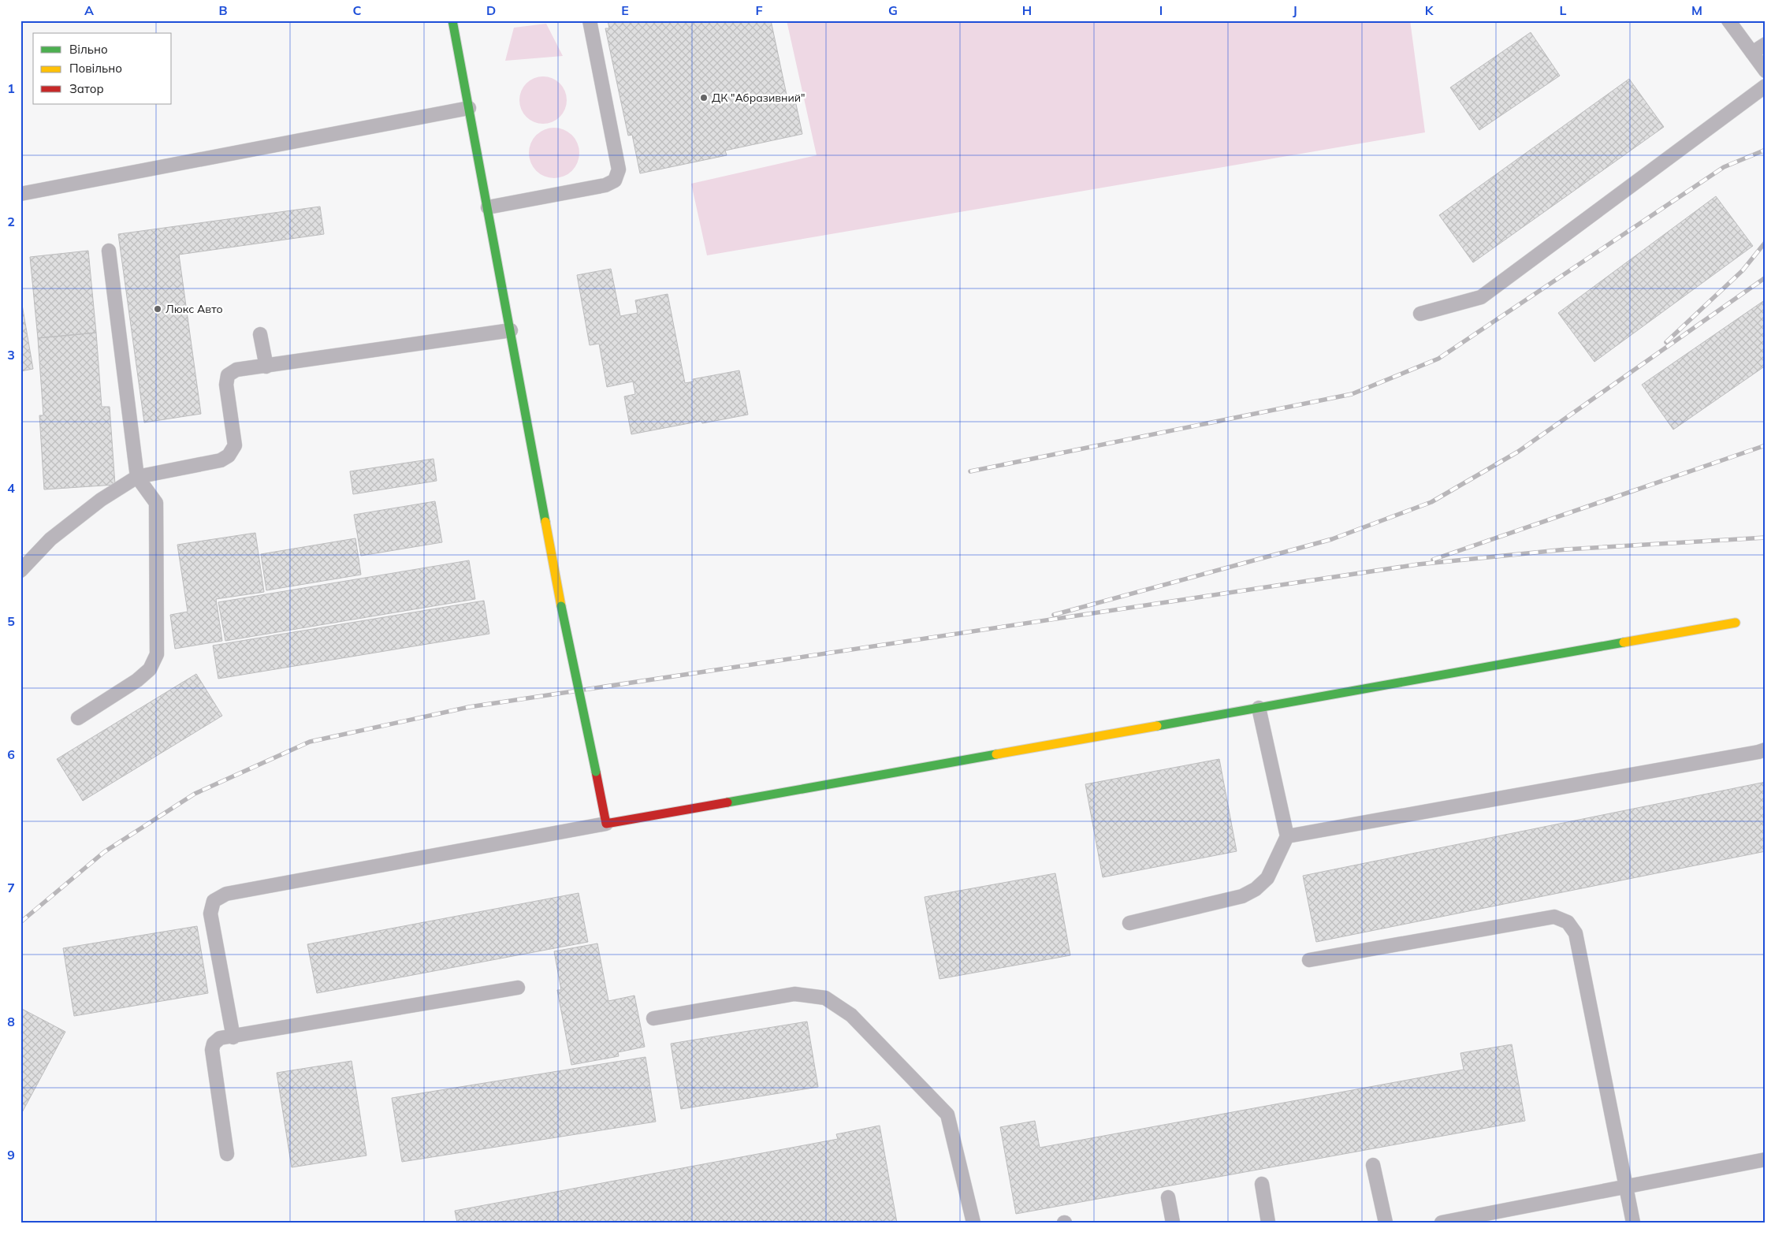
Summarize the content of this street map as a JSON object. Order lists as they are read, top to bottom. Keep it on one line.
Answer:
{"places":["ДК \"Абразивний\"","Люкс Авто"],"legend":["Вільно","Повільно","Затор"],"grid":{"columns":["A","B","C","D","E","F","G","H","I","J","K","L","M"],"rows":["1","2","3","4","5","6","7","8","9"]}}
